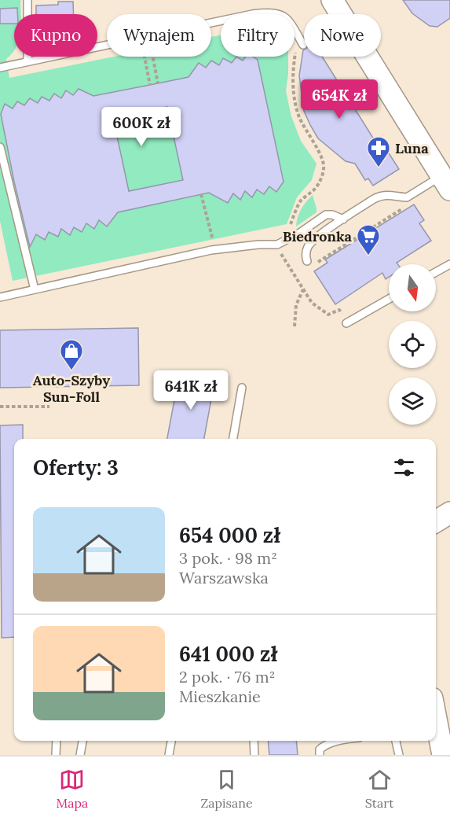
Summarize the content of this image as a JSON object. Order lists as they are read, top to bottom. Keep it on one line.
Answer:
{"places":{"pharmacy":["Luna"],"supermarket":["Biedronka"],"shop":["Auto-Szyby Sun-Foll"]},"north":"bottom","page":{"chip":["Kupno","Wynajem","Filtry","Nowe"],"price":["654K zł","600K zł","641K zł"],"heading":"Oferty: 3","list":[{"name":"654 000 zł","note":"3 pok. · 98 m² · Warszawska"},{"name":"641 000 zł","note":"2 pok. · 76 m² · Mieszkanie"}],"tabs":["Mapa","Zapisane","Start"]}}
